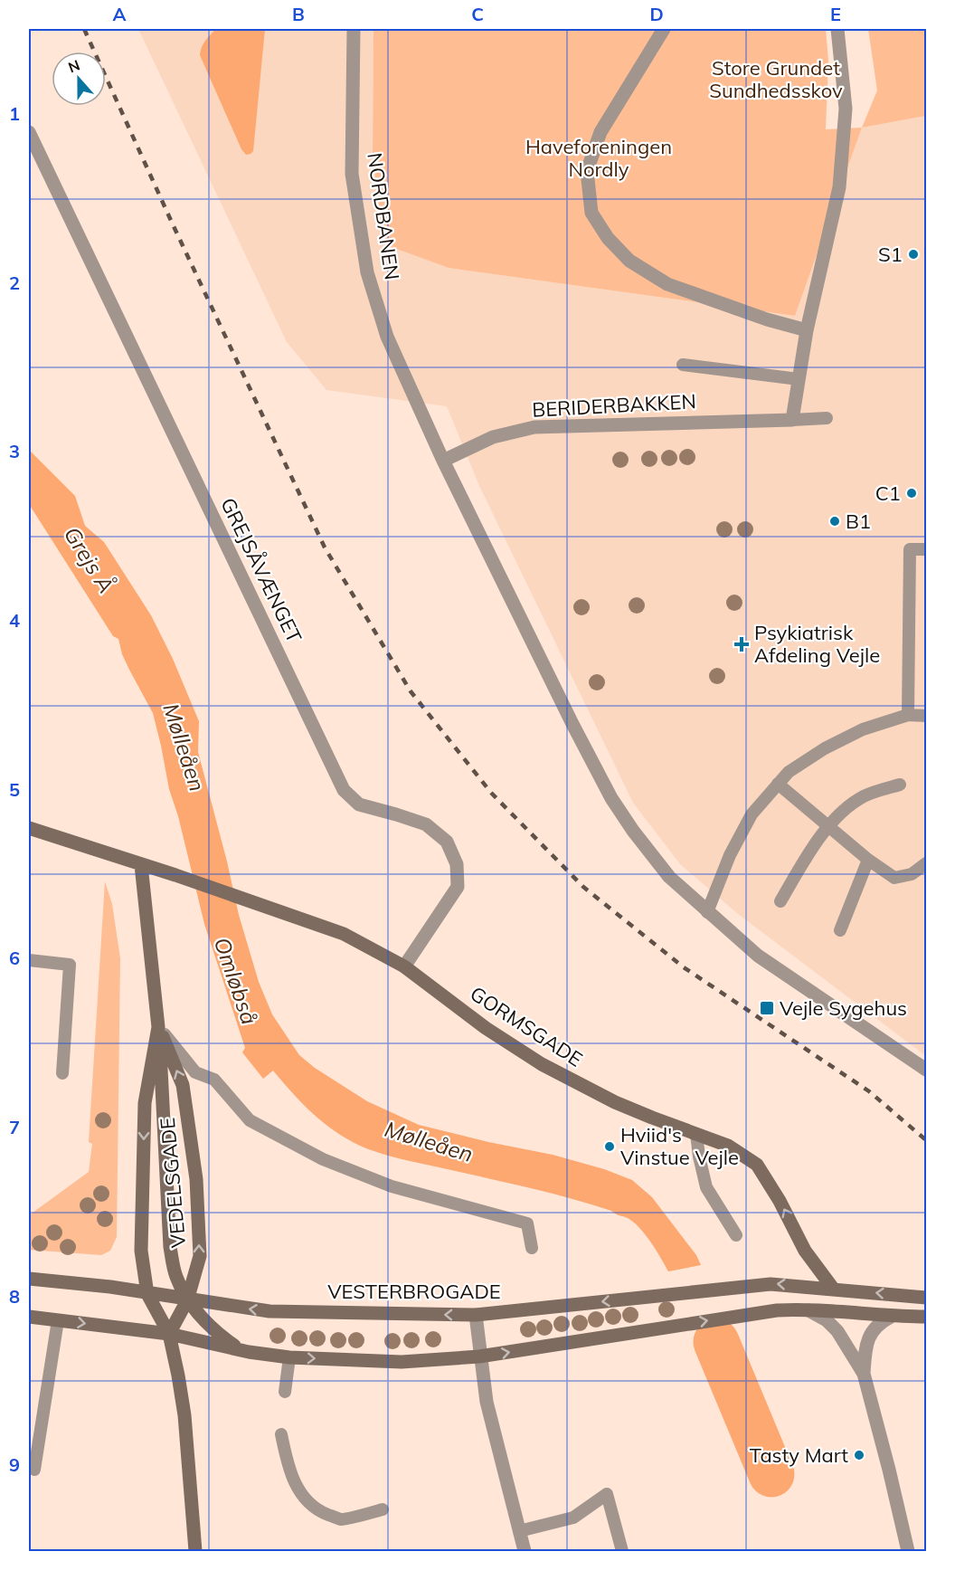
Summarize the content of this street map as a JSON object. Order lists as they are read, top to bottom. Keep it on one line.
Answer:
{"streets":{"main road":["GORMSGADE","VEDELSGADE","VESTERBROGADE"],"street":["NORDBANEN","BERIDERBAKKEN","GREJSÅVÆNGET"]},"crossings":[["NORDBANEN","BERIDERBAKKEN"],["GREJSÅVÆNGET","GORMSGADE"],["GORMSGADE","VEDELSGADE"],["GORMSGADE","VESTERBROGADE"],["VEDELSGADE","VESTERBROGADE"]],"water":["Grejs Å","Mølleåen","Omløbså"],"parks":["Store Grundet Sundhedsskov","Haveforeningen Nordly"],"places":{"other":["S1","C1","B1","Hviid's Vinstue Vejle","Tasty Mart"],"health":["Psykiatrisk Afdeling Vejle"],"transit":["Vejle Sygehus"]},"north":"top","grid":{"columns":["A","B","C","D","E"],"rows":["1","2","3","4","5","6","7","8","9"]}}
